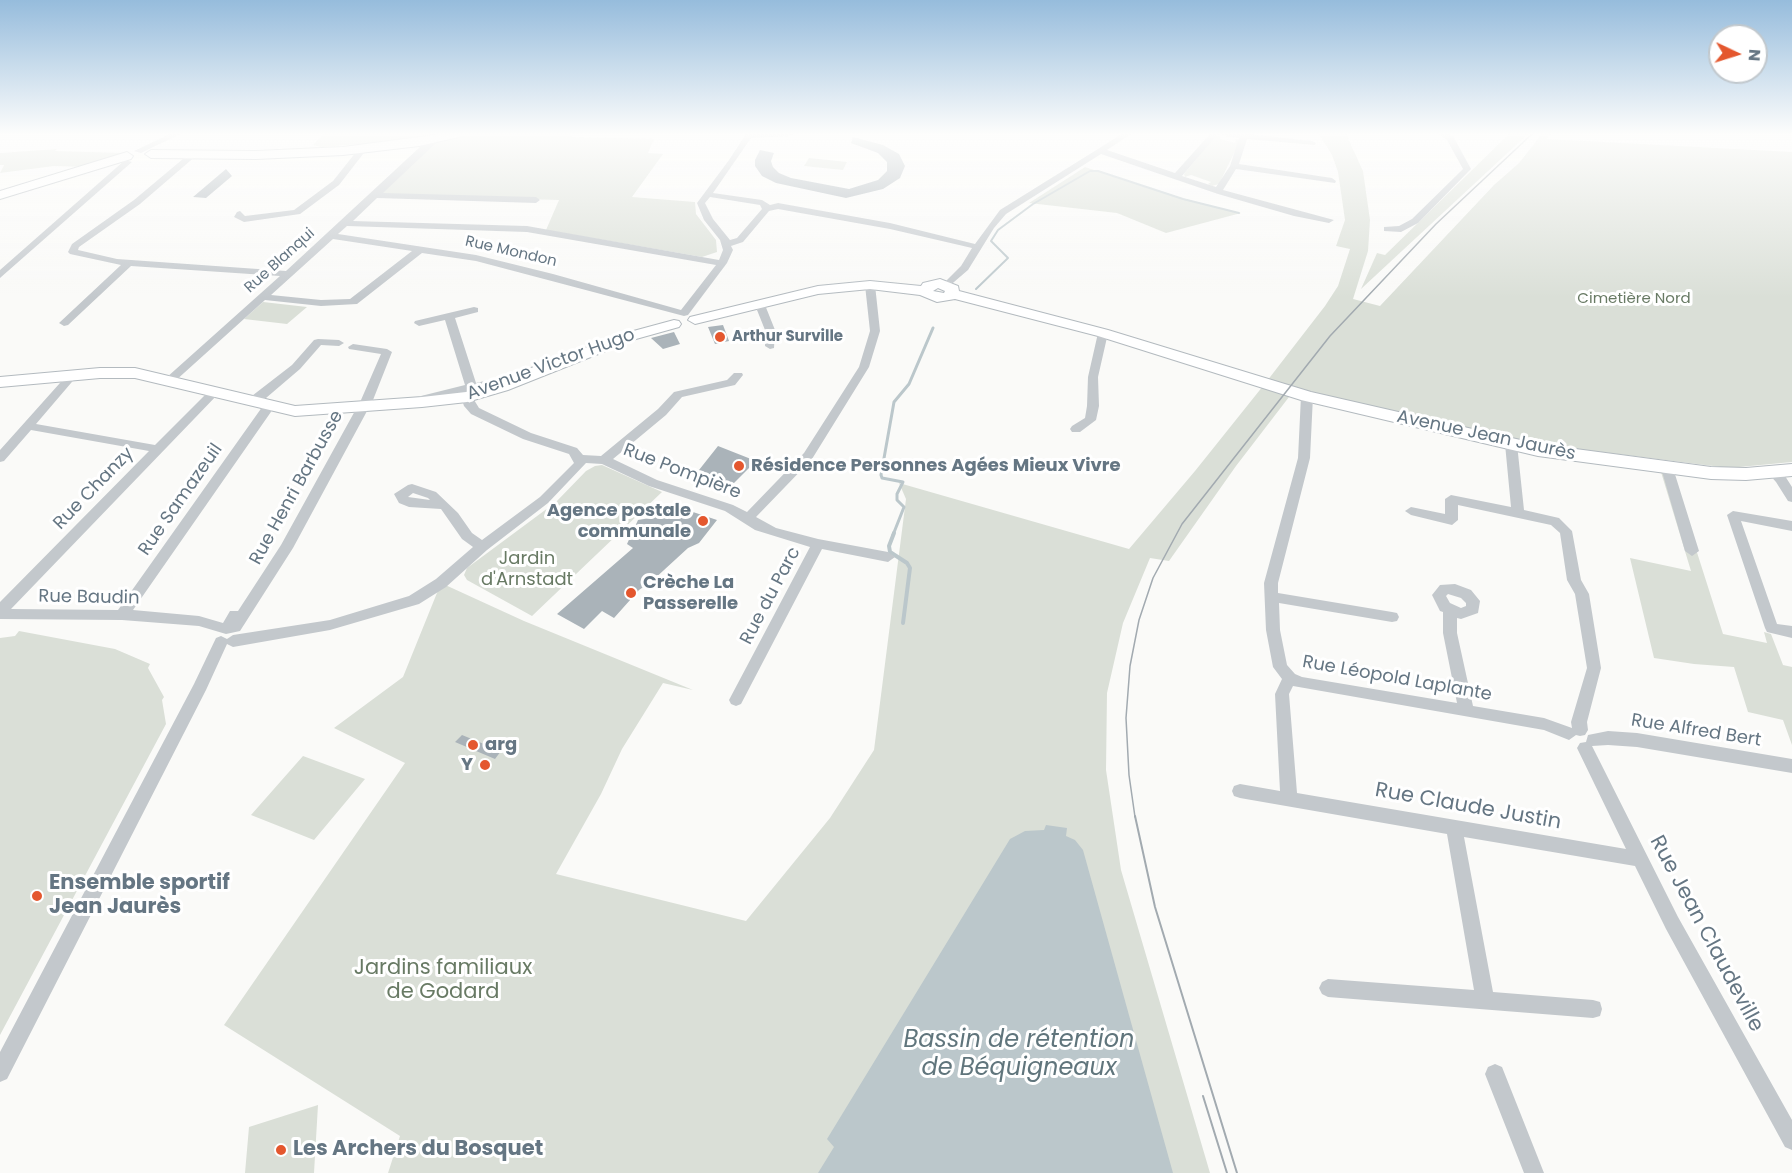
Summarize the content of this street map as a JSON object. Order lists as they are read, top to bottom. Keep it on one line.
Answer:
{"streets":{"street":["Rue Mondon","Rue Blanqui","Avenue Victor Hugo","Avenue Jean Jaurès","Rue Pompière","Rue Henri Barbusse","Rue Chanzy","Rue Samazeuil","Rue du Parc","Rue Baudin","Rue Léopold Laplante","Rue Alfred Bert","Rue Claude Justin","Rue Jean Claudeville"]},"crossings":[["Rue Mondon","Rue Blanqui"],["Rue Mondon","Avenue Victor Hugo"],["Rue Blanqui","Avenue Victor Hugo"],["Avenue Victor Hugo","Avenue Jean Jaurès"],["Avenue Victor Hugo","Rue Pompière"],["Avenue Victor Hugo","Rue Henri Barbusse"],["Avenue Victor Hugo","Rue Chanzy"],["Avenue Victor Hugo","Rue Samazeuil"],["Avenue Jean Jaurès","Rue Léopold Laplante"],["Rue Pompière","Rue du Parc"],["Rue Henri Barbusse","Rue Baudin"],["Rue Chanzy","Rue Baudin"],["Rue Samazeuil","Rue Baudin"],["Rue Alfred Bert","Rue Jean Claudeville"],["Rue Claude Justin","Rue Jean Claudeville"]],"water":["Bassin de rétention de Béquigneaux"],"parks":["Cimetière Nord","Jardin d'Arnstadt","Jardins familiaux de Godard"],"places":["Arthur Surville","Résidence Personnes Agées Mieux Vivre","Agence postale communale","Crèche La Passerelle","arg","Y","Ensemble sportif Jean Jaurès","Les Archers du Bosquet"],"north":"right"}
